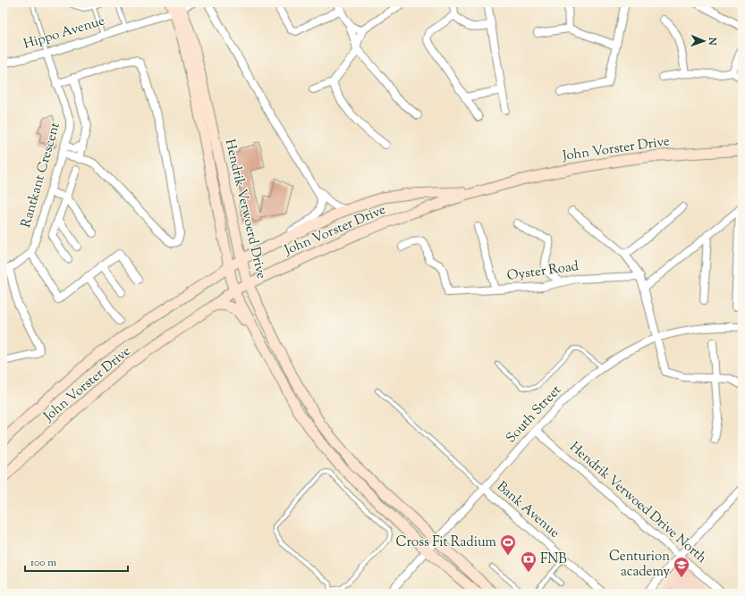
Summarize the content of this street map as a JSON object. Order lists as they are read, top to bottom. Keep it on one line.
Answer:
{"streets":{"main road":["John Vorster Drive","Hendrik Verwoerd Drive"],"street":["Hippo Avenue","Rantkant Crescent","Oyster Road","South Street","Hendrik Verwoed Drive North","Bank Avenue"]},"crossings":[["Hippo Avenue","Rantkant Crescent"],["Hippo Avenue","Hendrik Verwoerd Drive"],["John Vorster Drive","Hendrik Verwoerd Drive"],["Hendrik Verwoerd Drive","South Street"],["South Street","Hendrik Verwoed Drive North"],["South Street","Bank Avenue"]],"places":{"sports":["Cross Fit Radium"],"bank":["FNB"],"school or university":["Centurion academy"]},"scale_bar":"100 m","north":"right"}
